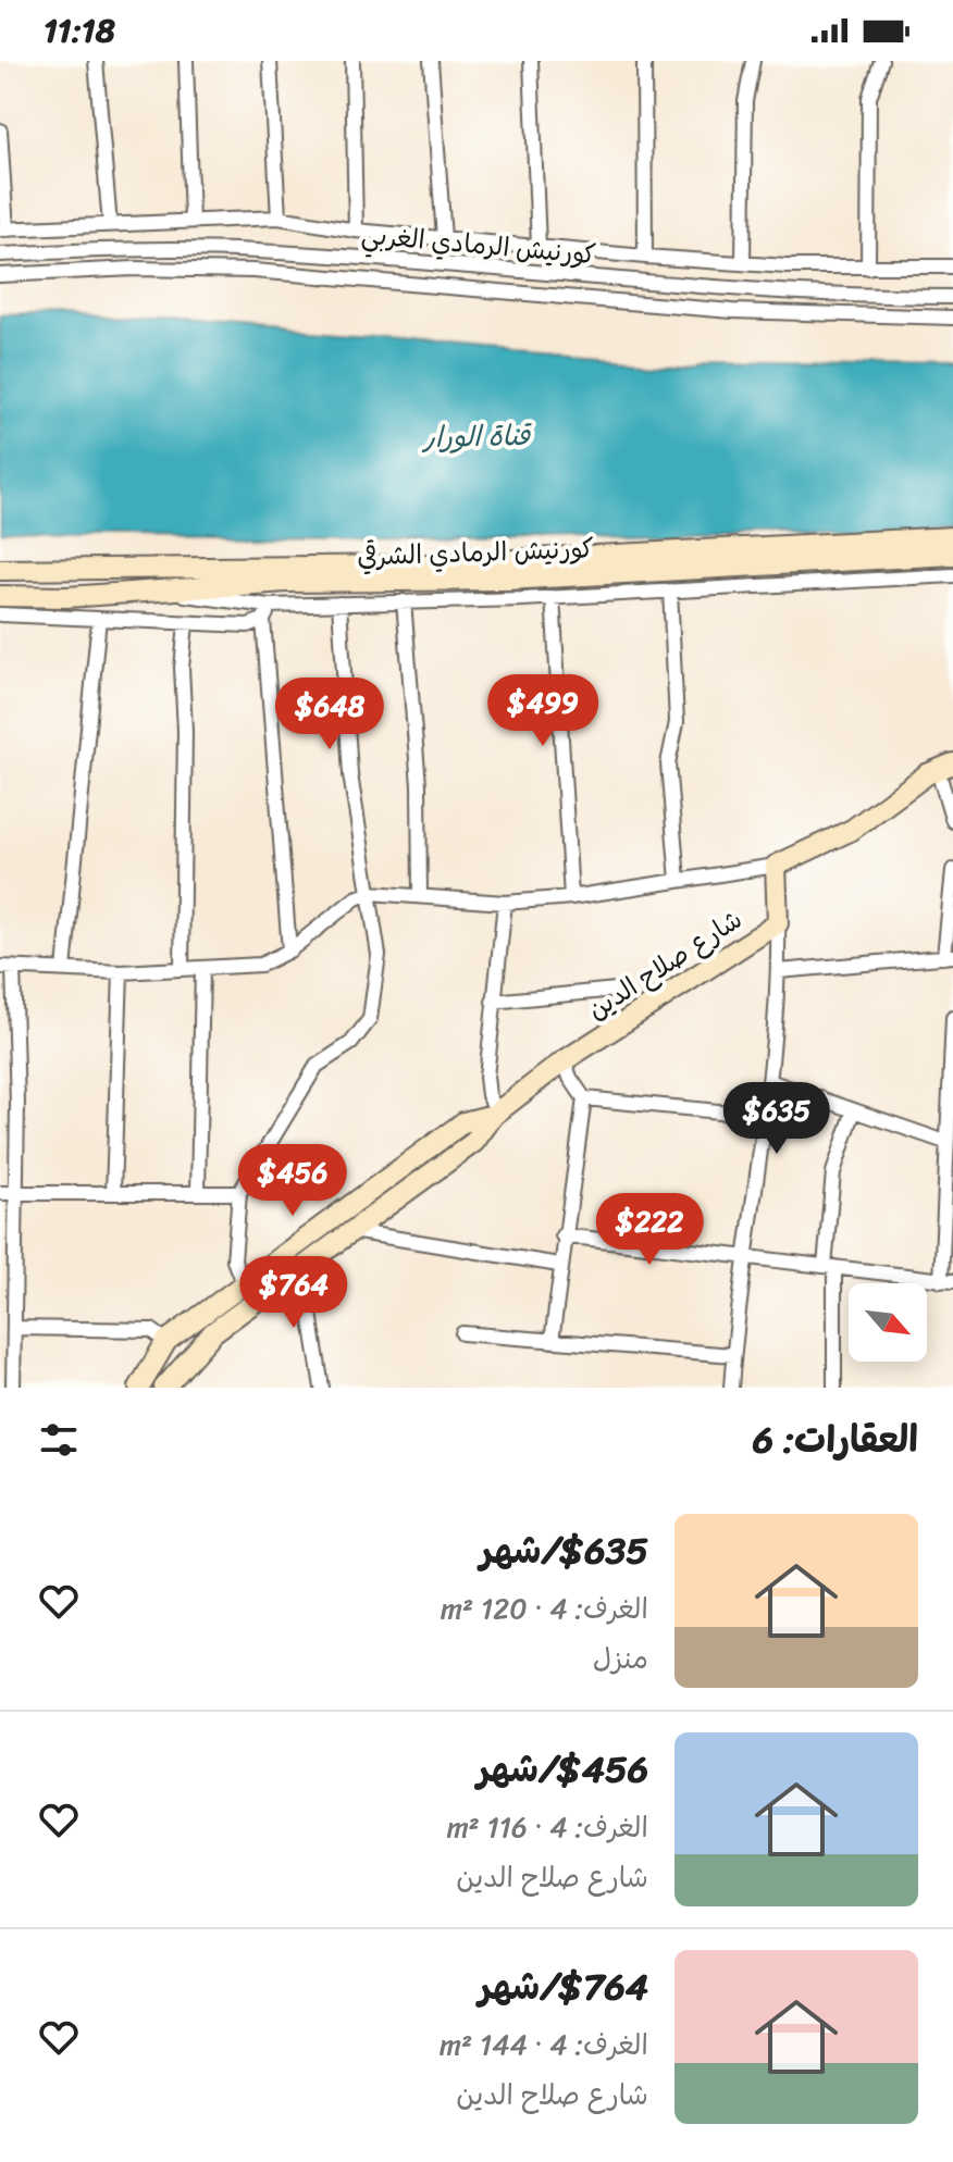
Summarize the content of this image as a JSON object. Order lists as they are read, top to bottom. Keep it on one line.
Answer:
{"streets":{"main road":["كورنيش الرمادي الشرقي","شارع صلاح الدين"],"street":["كورنيش الرمادي الغربي"]},"water":["قناة الورار"],"north":"bottom right","page":{"status":"11:18","price":["$499","$648","$635","$456","$222","$764"],"heading":"العقارات: 6","list":[{"name":"$635/شهر","note":"الغرف: 4 · 120 m² · منزل"},{"name":"$456/شهر","note":"الغرف: 4 · 116 m² · شارع صلاح الدين"},{"name":"$764/شهر","note":"الغرف: 4 · 144 m² · شارع صلاح الدين"}]}}
